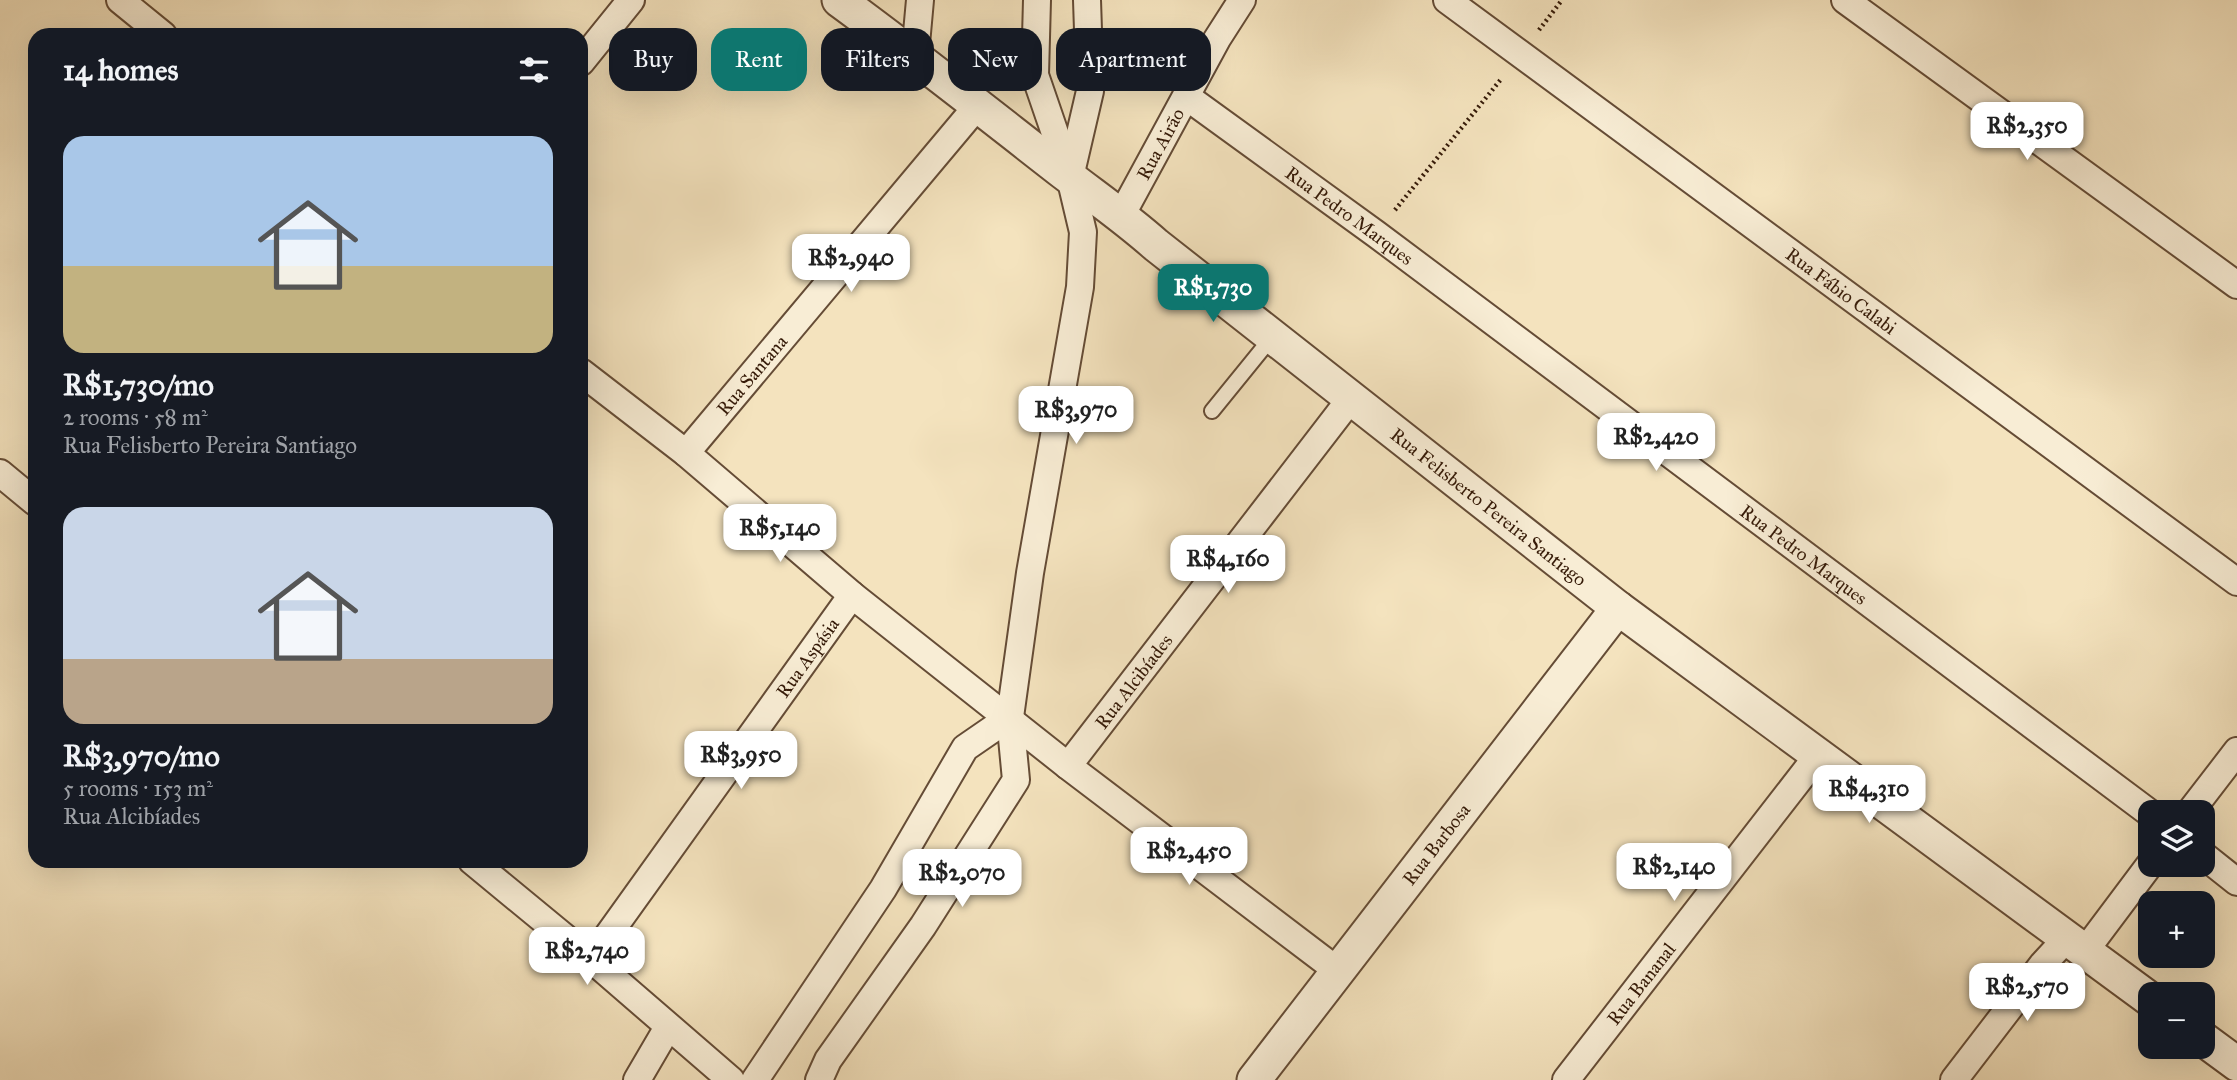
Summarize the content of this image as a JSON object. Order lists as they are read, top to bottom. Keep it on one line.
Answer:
{"streets":{"street":["Rua Airão","Rua Pedro Marques","Rua Fábio Calabi","Rua Santana","Rua Felisberto Pereira Santiago","Rua Aspásia","Rua Alcibíades","Rua Barbosa","Rua Bananal"]},"crossings":[["Rua Airão","Rua Pedro Marques"],["Rua Airão","Rua Felisberto Pereira Santiago"],["Rua Santana","Rua Felisberto Pereira Santiago"],["Rua Felisberto Pereira Santiago","Rua Alcibíades"],["Rua Felisberto Pereira Santiago","Rua Barbosa"],["Rua Felisberto Pereira Santiago","Rua Bananal"]],"page":{"chip":["Buy","Rent","Filters","New","Apartment"],"heading":"14 homes","price":["R$2,350","R$2,940","R$1,730","R$3,970","R$2,420","R$5,140","R$4,160","R$3,950","R$4,310","R$2,450","R$2,140","R$2,070","R$2,740","R$2,570"],"list":[{"name":"R$1,730/mo","note":"2 rooms · 58 m² · Rua Felisberto Pereira Santiago"},{"name":"R$3,970/mo","note":"5 rooms · 153 m² · Rua Alcibíades"}],"map_buttons":["+","−"]}}
